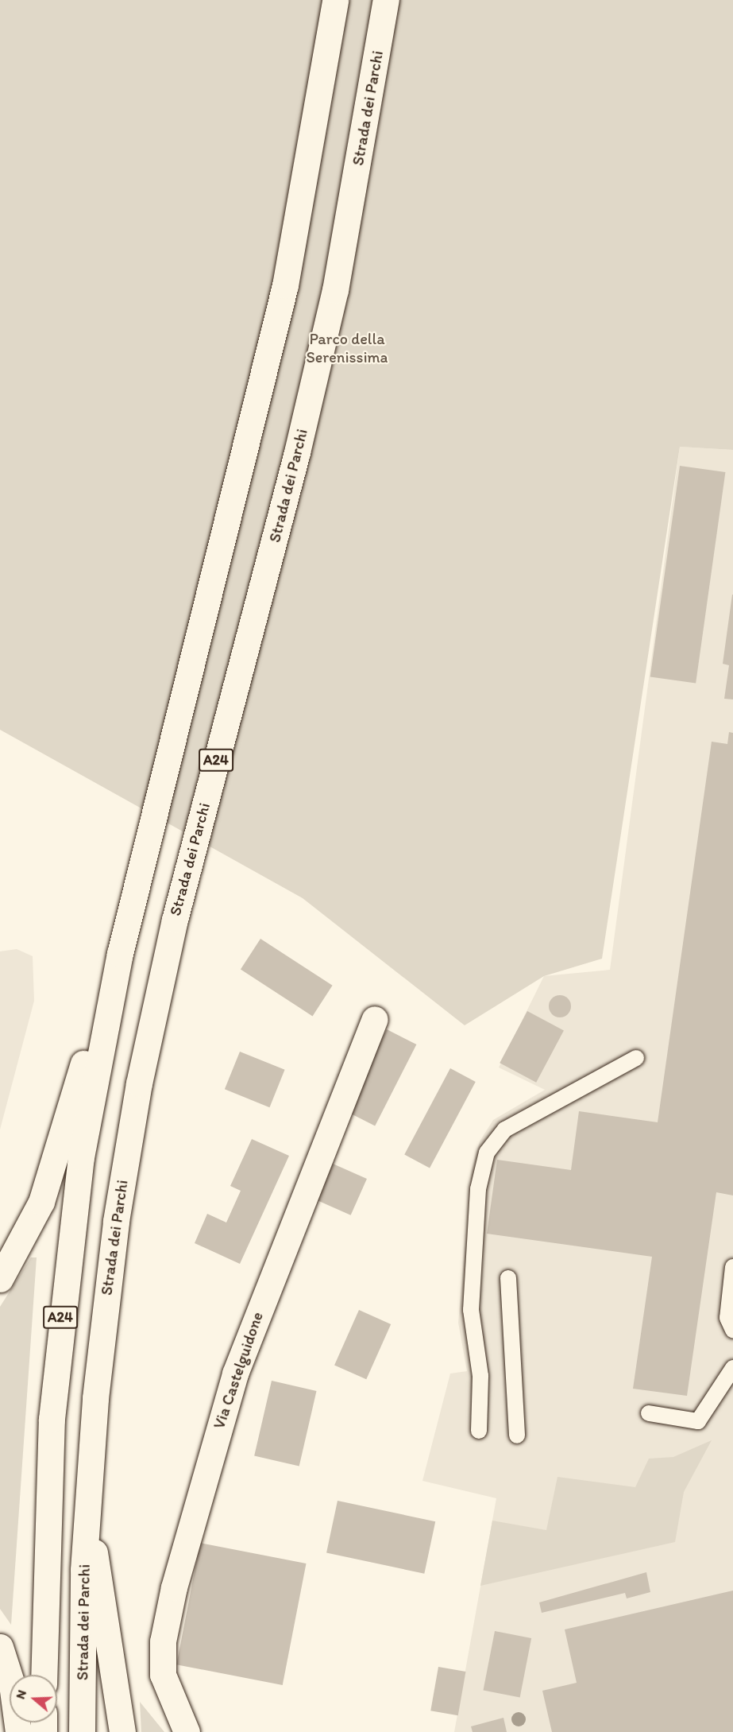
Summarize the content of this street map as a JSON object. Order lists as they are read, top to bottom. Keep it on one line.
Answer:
{"streets":{"main road":["Strada dei Parchi","A24","Via Castelguidone"]},"parks":["Parco della Serenissima"],"north":"left"}
